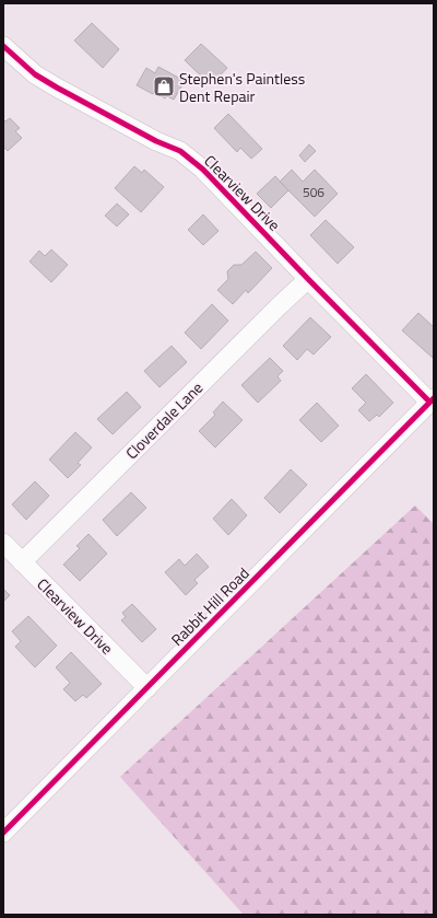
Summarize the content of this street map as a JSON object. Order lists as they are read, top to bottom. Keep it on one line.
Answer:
{"streets":{"street":["Clearview Drive","Cloverdale Lane","Rabbit Hill Road"]},"crossings":[["Clearview Drive","Cloverdale Lane"],["Clearview Drive","Rabbit Hill Road"]],"places":{"shop":["Stephen's Paintless Dent Repair"]},"house_numbers":["506"]}
